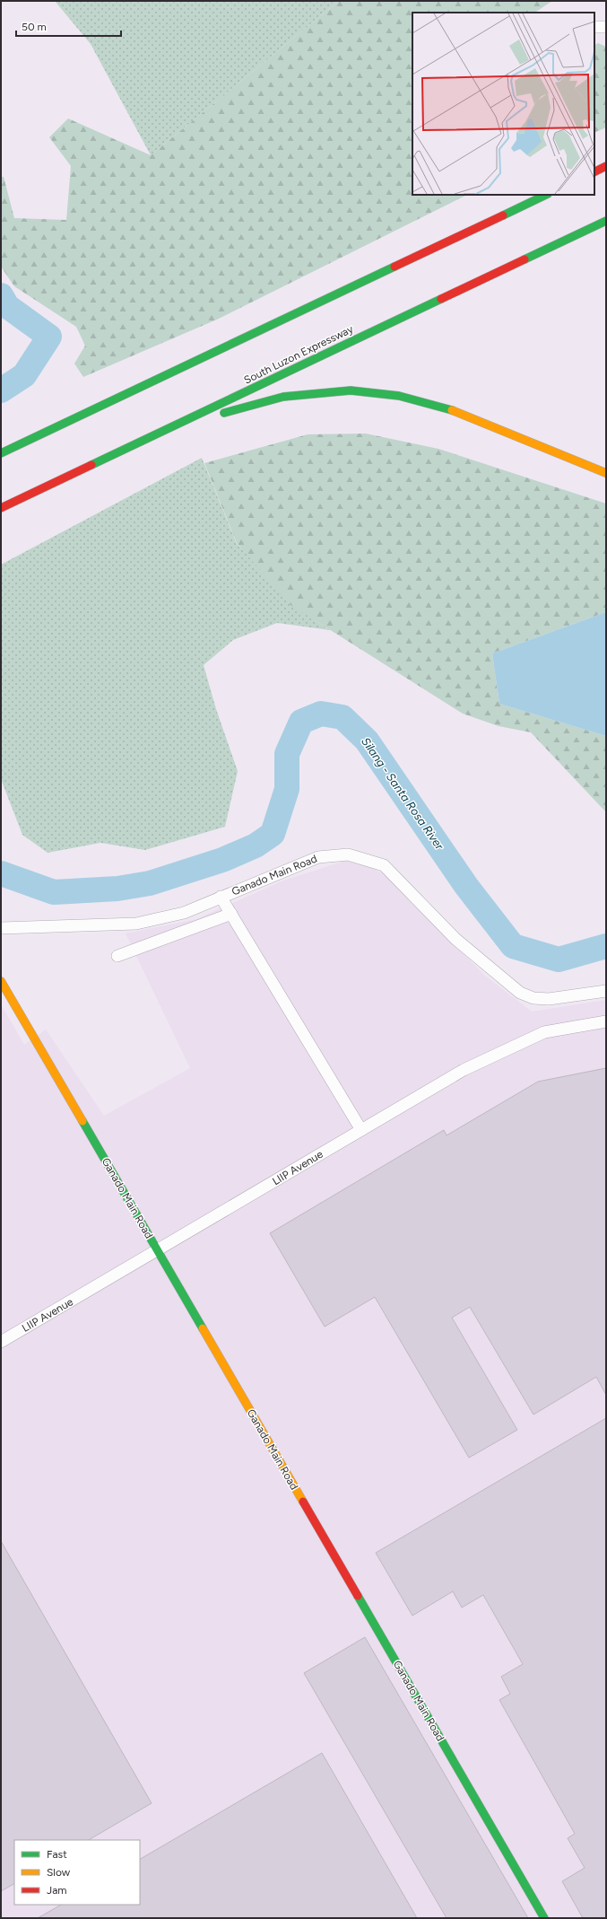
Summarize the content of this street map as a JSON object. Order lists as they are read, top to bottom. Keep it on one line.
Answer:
{"streets":{"main road":["South Luzon Expressway","Ganado Main Road"],"street":["LIIP Avenue"]},"crossings":[["Ganado Main Road","LIIP Avenue"]],"water":["Silang - Santa Rosa River"],"legend":["Fast","Slow","Jam"],"scale_bar":"50 m"}
